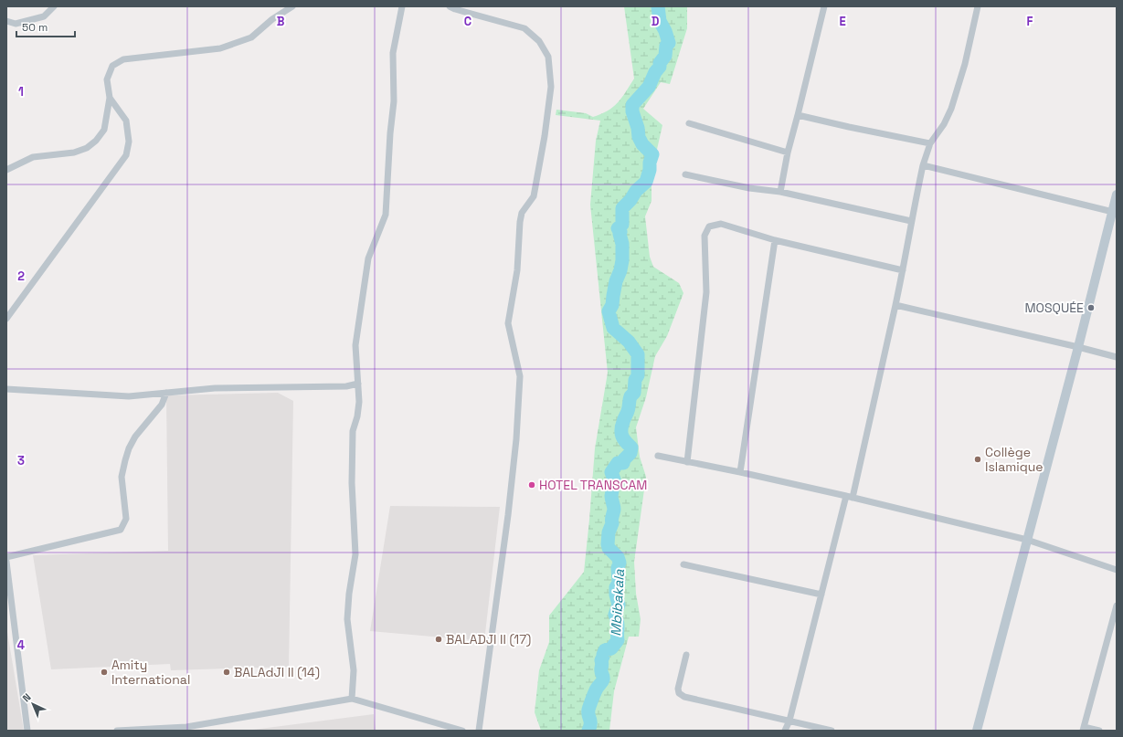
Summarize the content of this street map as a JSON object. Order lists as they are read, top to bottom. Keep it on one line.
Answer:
{"water":["Mbibakala"],"places":["MOSQUÉE","Collège Islamique","HOTEL TRANSCAM","BALADJI II (17)","Amity International","BALAdJI II (14)"],"scale_bar":"50 m","north":"top left","grid":{"columns":["B","C","D","E","F"],"rows":["1","2","3","4"]}}
